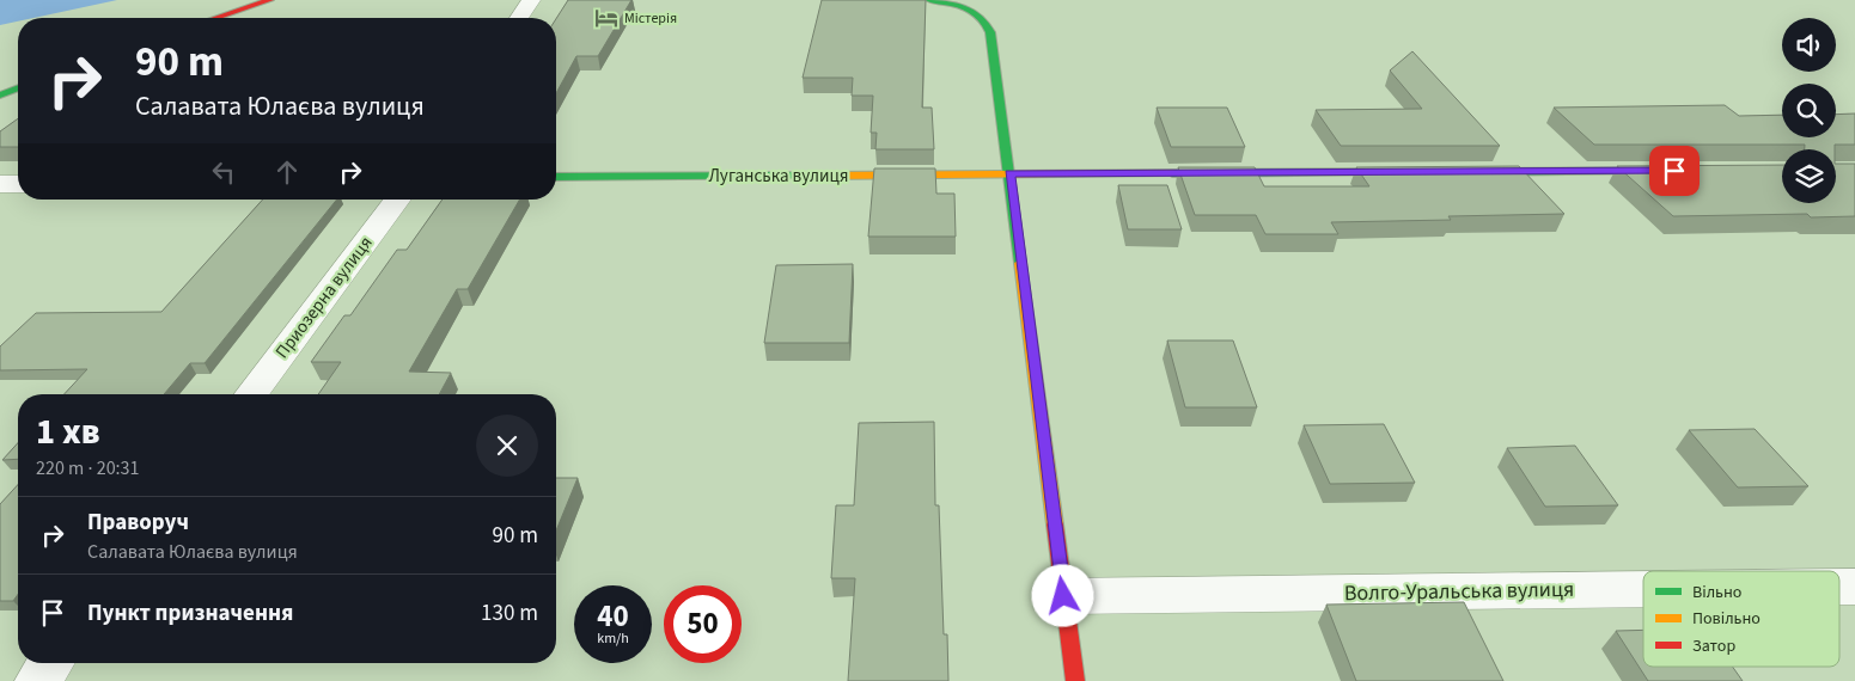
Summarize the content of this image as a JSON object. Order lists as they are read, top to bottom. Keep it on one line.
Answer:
{"streets":{"main road":["Луганська вулиця"],"street":["Приозерна вулиця","Волго-Уральська вулиця"]},"places":{"hotel":["Містерія"]},"legend":["Вільно","Повільно","Затор"],"page":{"turn":["90 m","Салавата Юлаєва вулиця"],"heading":["1 хв","220 m · 20:31"],"list":[{"name":"Праворуч","note":"Салавата Юлаєва вулиця","value":"90 m"},{"name":"Пункт призначення","value":"130 m"}],"speed":"40 km/h","limit":"50"}}
